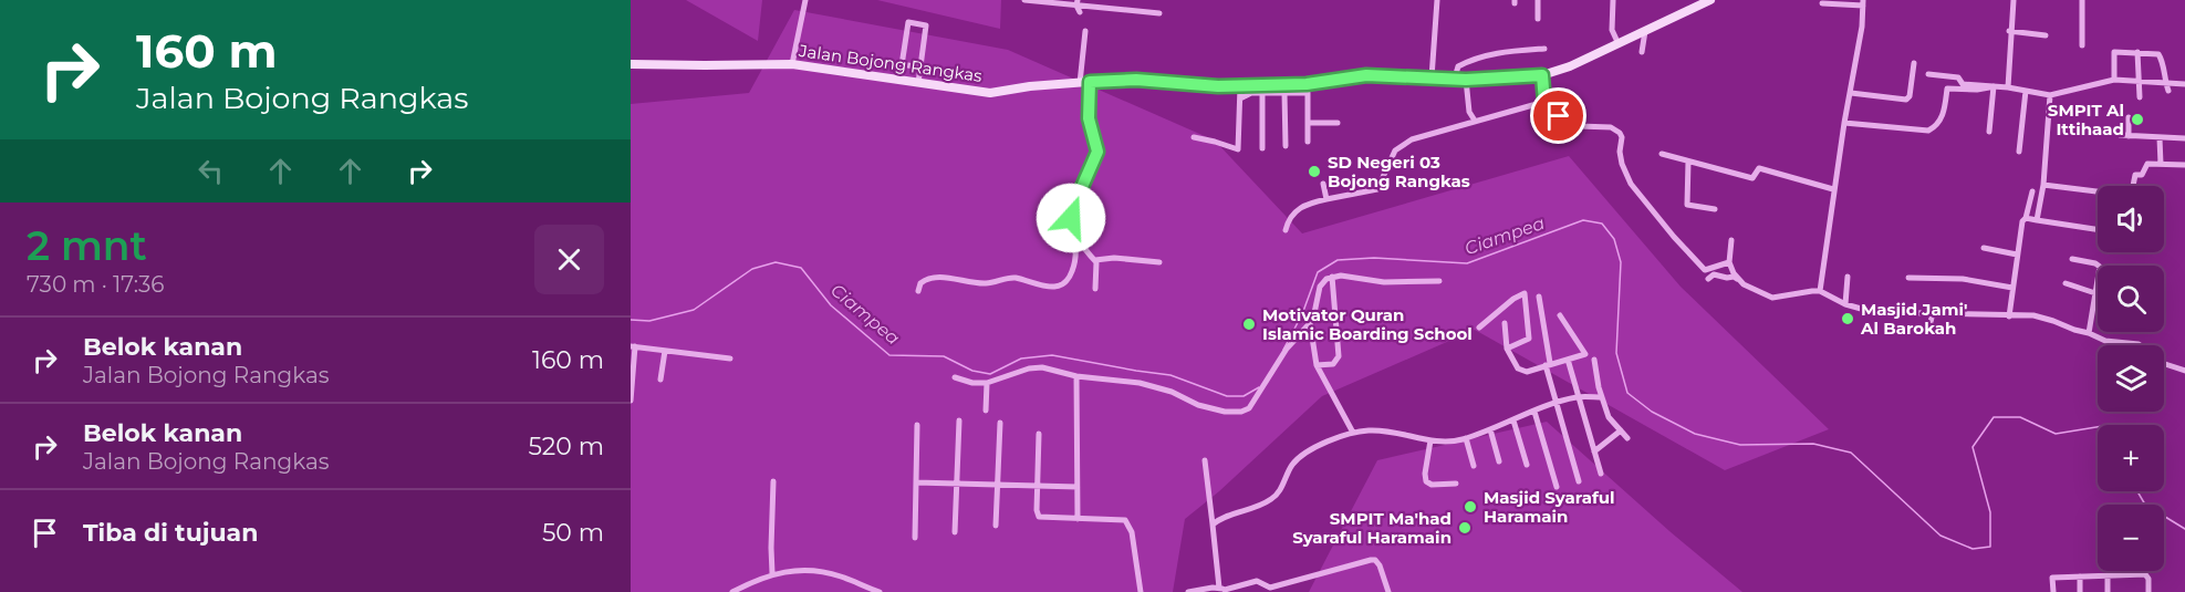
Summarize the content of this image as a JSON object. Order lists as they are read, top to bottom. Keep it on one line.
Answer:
{"streets":{"main road":["Jalan Bojong Rangkas"]},"water":["Ciampea"],"places":["SMPIT Al Ittihaad","SD Negeri 03 Bojong Rangkas","Masjid Jami' Al Barokah","Motivator Quran Islamic Boarding School","Masjid Syaraful Haramain","SMPIT Ma'had Syaraful Haramain"],"page":{"turn":["160 m","Jalan Bojong Rangkas"],"map_buttons":["+","−"],"heading":["2 mnt","730 m · 17:36"],"list":[{"name":"Belok kanan","note":"Jalan Bojong Rangkas","value":"160 m"},{"name":"Belok kanan","note":"Jalan Bojong Rangkas","value":"520 m"},{"name":"Tiba di tujuan","value":"50 m"}]}}
